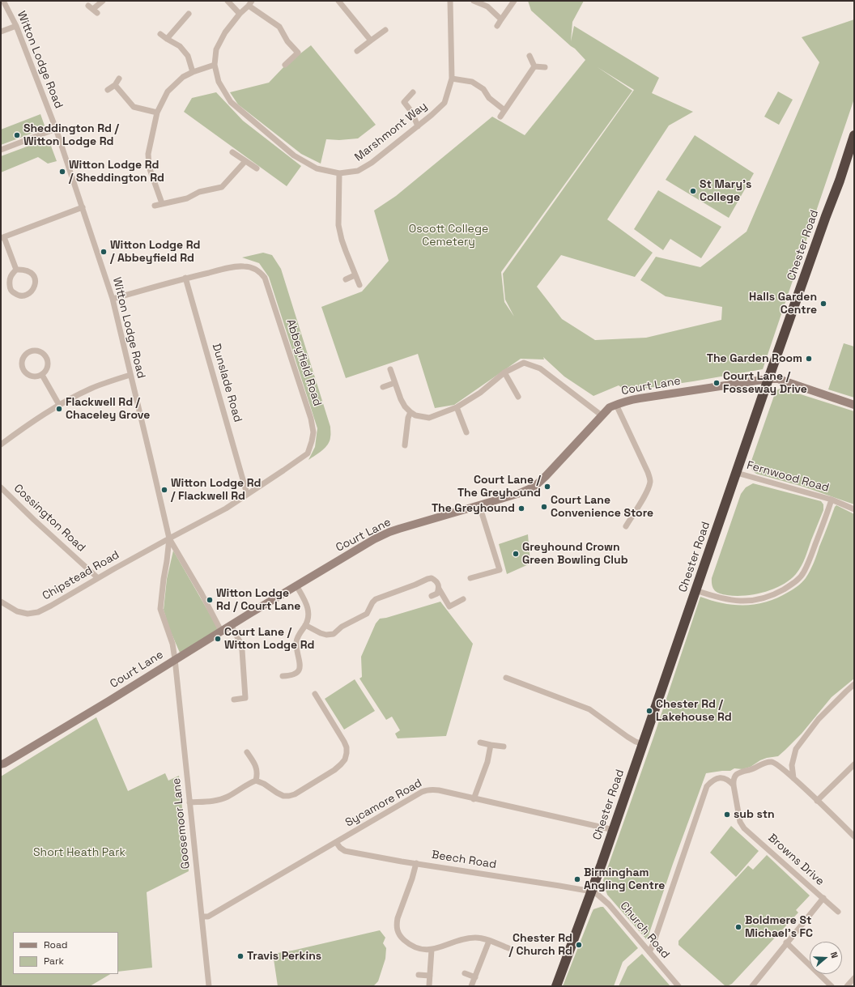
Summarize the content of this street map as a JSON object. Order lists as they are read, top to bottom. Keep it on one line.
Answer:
{"streets":{"highway":["Chester Road"],"street":["Witton Lodge Road","Marshmont Way","Abbeyfield Road","Dunslade Road","Court Lane","Fernwood Road","Cossington Road","Chipstead Road","Sycamore Road","Goosemoor Lane","Beech Road","Browns Drive","Church Road"]},"crossings":[["Witton Lodge Road","Abbeyfield Road"],["Witton Lodge Road","Court Lane"],["Witton Lodge Road","Chipstead Road"],["Witton Lodge Road","Goosemoor Lane"],["Chester Road","Court Lane"],["Chester Road","Fernwood Road"],["Chester Road","Sycamore Road"],["Chester Road","Beech Road"],["Chester Road","Church Road"],["Abbeyfield Road","Dunslade Road"],["Abbeyfield Road","Chipstead Road"],["Court Lane","Goosemoor Lane"],["Cossington Road","Chipstead Road"],["Sycamore Road","Goosemoor Lane"],["Sycamore Road","Beech Road"],["Beech Road","Church Road"]],"parks":["Oscott College Cemetery","Short Heath Park"],"places":["Sheddington Rd / Witton Lodge Rd","Witton Lodge Rd / Sheddington Rd","St Mary's College","Witton Lodge Rd / Abbeyfield Rd","Halls Garden Centre","The Garden Room","Court Lane / Fosseway Drive","Flackwell Rd / Chaceley Grove","Court Lane / The Greyhound","Witton Lodge Rd / Flackwell Rd","Court Lane Convenience Store","The Greyhound","Greyhound Crown Green Bowling Club","Witton Lodge Rd / Court Lane","Court Lane / Witton Lodge Rd","Chester Rd / Lakehouse Rd","sub stn","Birmingham Angling Centre","Boldmere St Michael's FC","Chester Rd / Church Rd","Travis Perkins"],"legend":["Road","Park"],"north":"right"}
